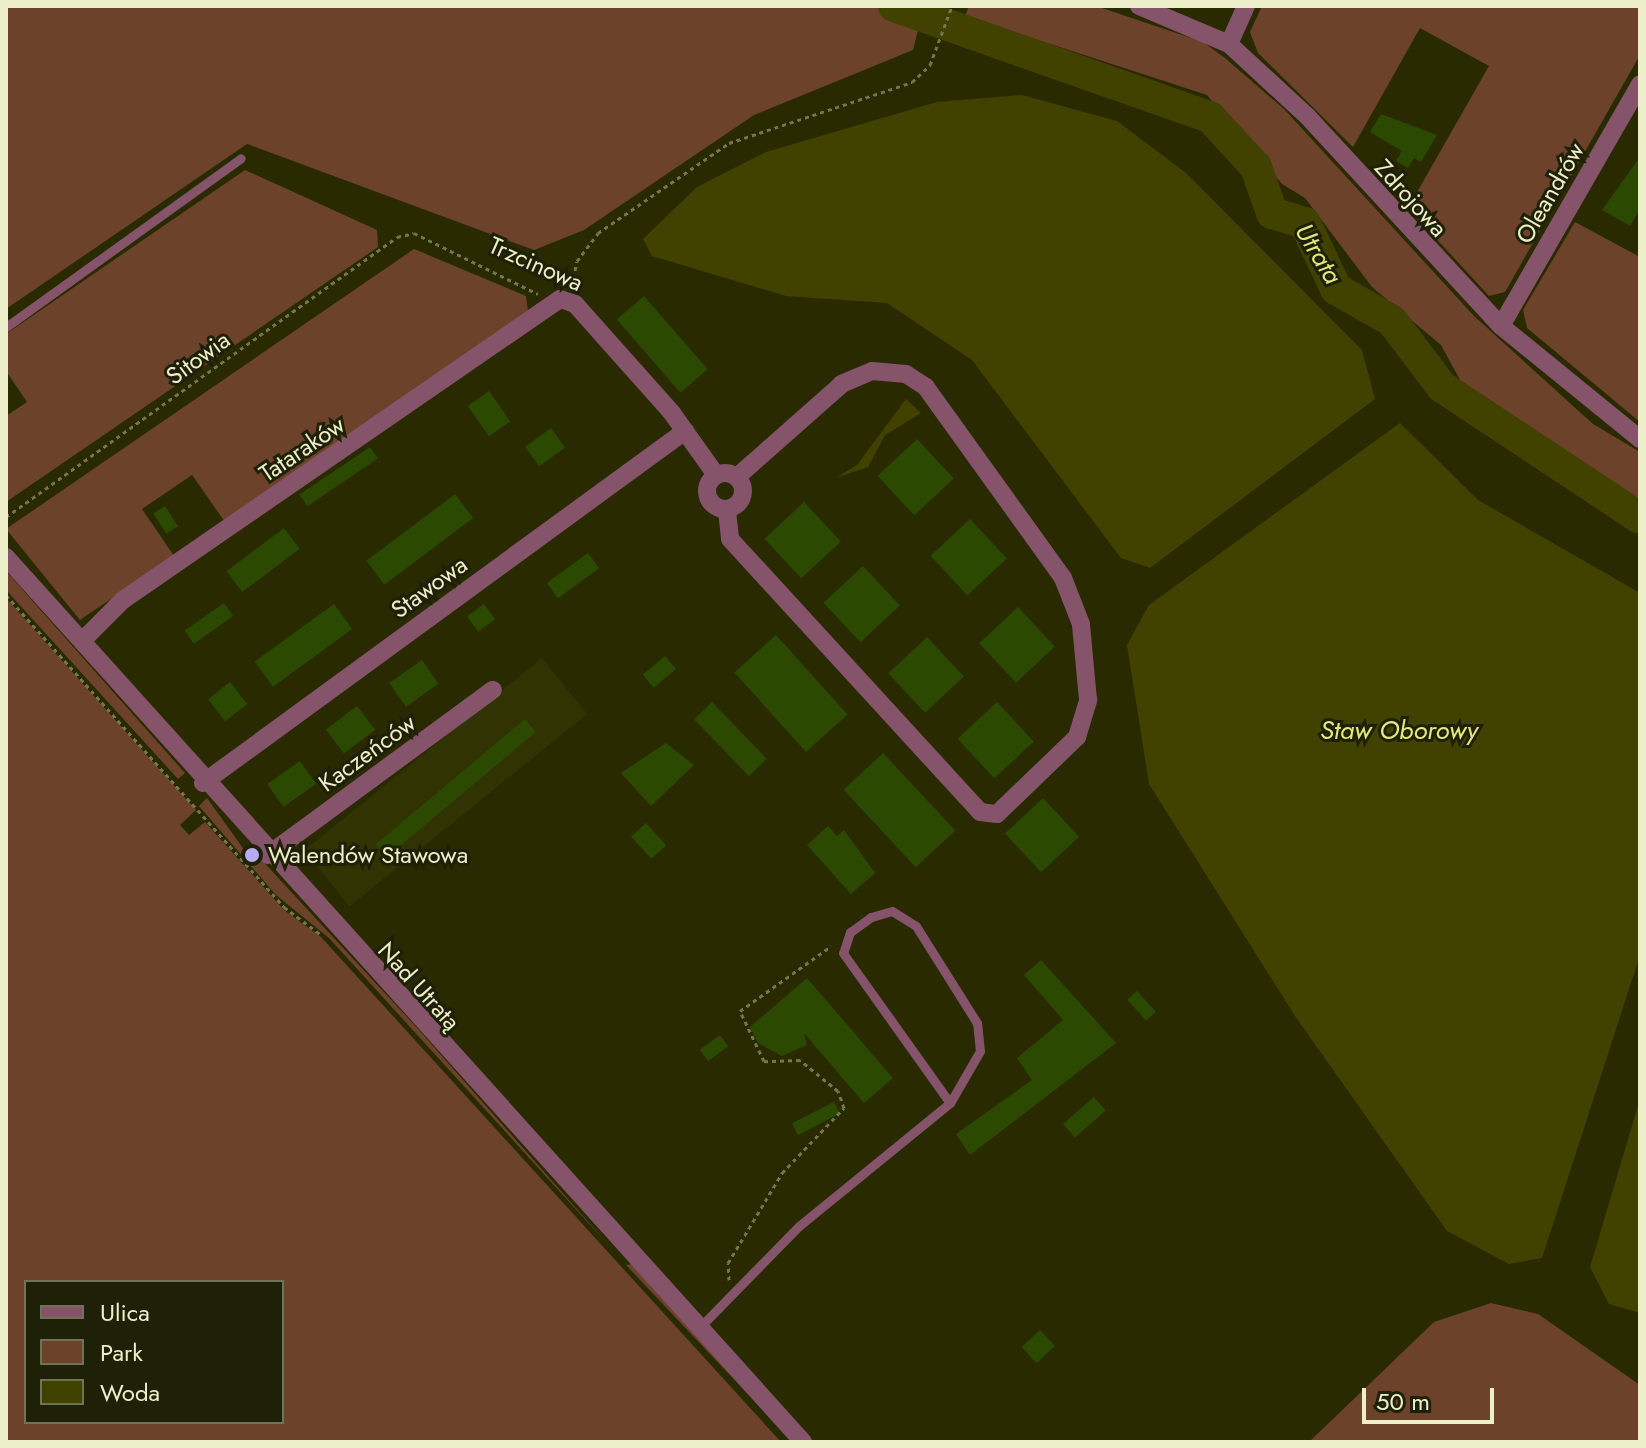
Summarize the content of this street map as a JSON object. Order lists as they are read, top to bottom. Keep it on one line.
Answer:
{"streets":{"street":["Oleandrów","Zdrojowa","Trzcinowa","Tataraków","Stawowa","Kaczeńców","Nad Utratą"],"path":["Sitowia"]},"crossings":[["Oleandrów","Zdrojowa"],["Trzcinowa","Sitowia"],["Trzcinowa","Tataraków"],["Trzcinowa","Stawowa"],["Tataraków","Nad Utratą"],["Stawowa","Nad Utratą"],["Kaczeńców","Nad Utratą"]],"water":["Utrata","Staw Oborowy"],"places":["Walendów Stawowa"],"legend":["Ulica","Park","Woda"],"scale_bar":"50 m"}
